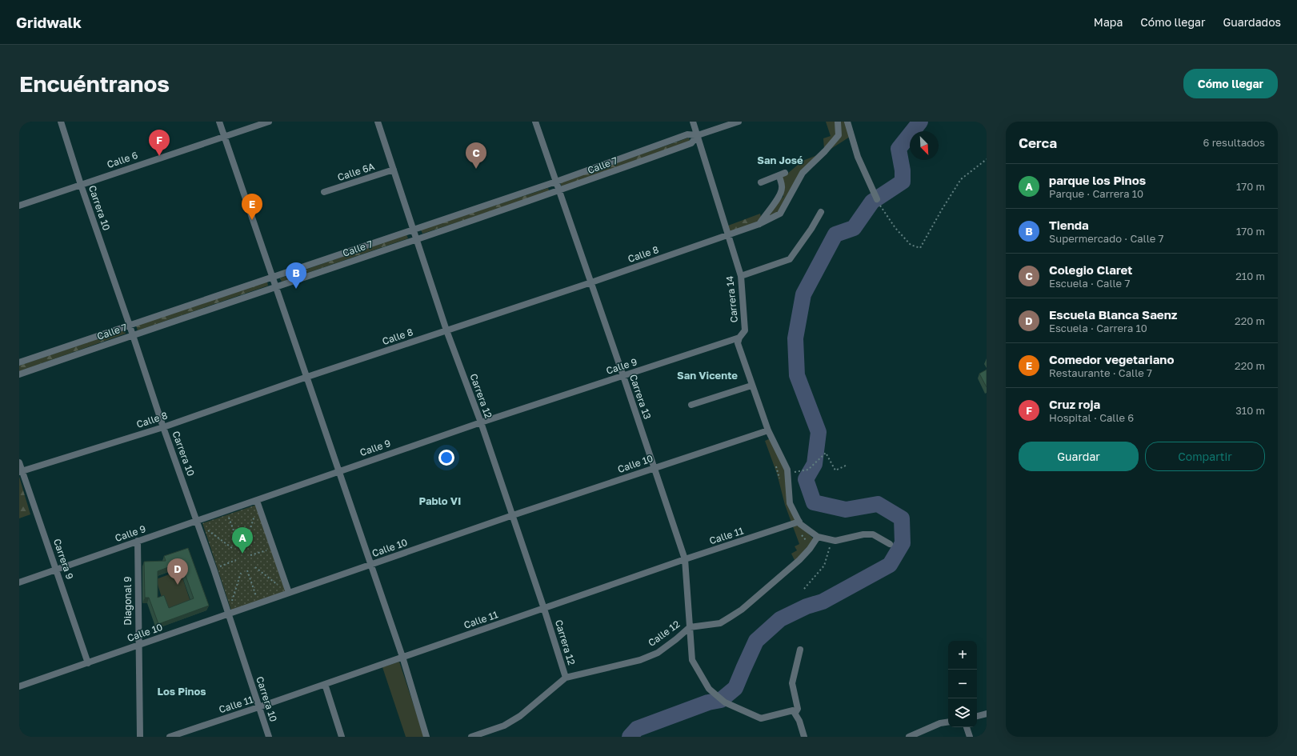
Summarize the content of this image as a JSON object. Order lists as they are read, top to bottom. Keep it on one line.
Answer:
{"streets":{"street":["Calle 6","Calle 7","Calle 6A","Carrera 10","Calle 8","Carrera 14","Calle 9","Carrera 12","Carrera 13","Calle 10","Calle 11","Carrera 9","Diagonal 9","Calle 12"]},"crossings":[["Calle 6","Carrera 10"],["Calle 7","Carrera 10"],["Calle 7","Carrera 14"],["Calle 7","Carrera 12"],["Calle 7","Carrera 13"],["Calle 6A","Carrera 12"],["Carrera 10","Calle 8"],["Carrera 10","Calle 9"],["Carrera 10","Calle 10"],["Carrera 10","Calle 11"],["Calle 8","Carrera 14"],["Calle 8","Carrera 12"],["Calle 8","Carrera 13"],["Calle 8","Carrera 9"],["Carrera 14","Calle 9"],["Carrera 14","Calle 10"],["Carrera 14","Calle 11"],["Calle 9","Carrera 12"],["Calle 9","Carrera 13"],["Calle 9","Carrera 9"],["Calle 9","Diagonal 9"],["Carrera 12","Calle 10"],["Carrera 12","Calle 11"],["Carrera 12","Calle 12"],["Carrera 13","Calle 10"],["Carrera 13","Calle 11"],["Carrera 13","Calle 12"],["Calle 10","Carrera 9"],["Calle 10","Diagonal 9"]],"districts":["San José","San Vicente","Pablo VI","Los Pinos"],"north":"bottom right","page":{"header":"Gridwalk","nav":["Mapa","Cómo llegar","Guardados"],"buttons":["Cómo llegar",["Guardar","Compartir"]],"title":"Encuéntranos","heading":["Cerca","6 resultados"],"pins":["F","C","E","B","A","D"],"list":[{"mark":"A","name":"parque los Pinos","note":"Parque · Carrera 10","value":"170 m"},{"mark":"B","name":"Tienda","note":"Supermercado · Calle 7","value":"170 m"},{"mark":"C","name":"Colegio Claret","note":"Escuela · Calle 7","value":"210 m"},{"mark":"D","name":"Escuela Blanca Saenz","note":"Escuela · Carrera 10","value":"220 m"},{"mark":"E","name":"Comedor vegetariano","note":"Restaurante · Calle 7","value":"220 m"},{"mark":"F","name":"Cruz roja","note":"Hospital · Calle 6","value":"310 m"}],"map_buttons":["+","−"]}}
